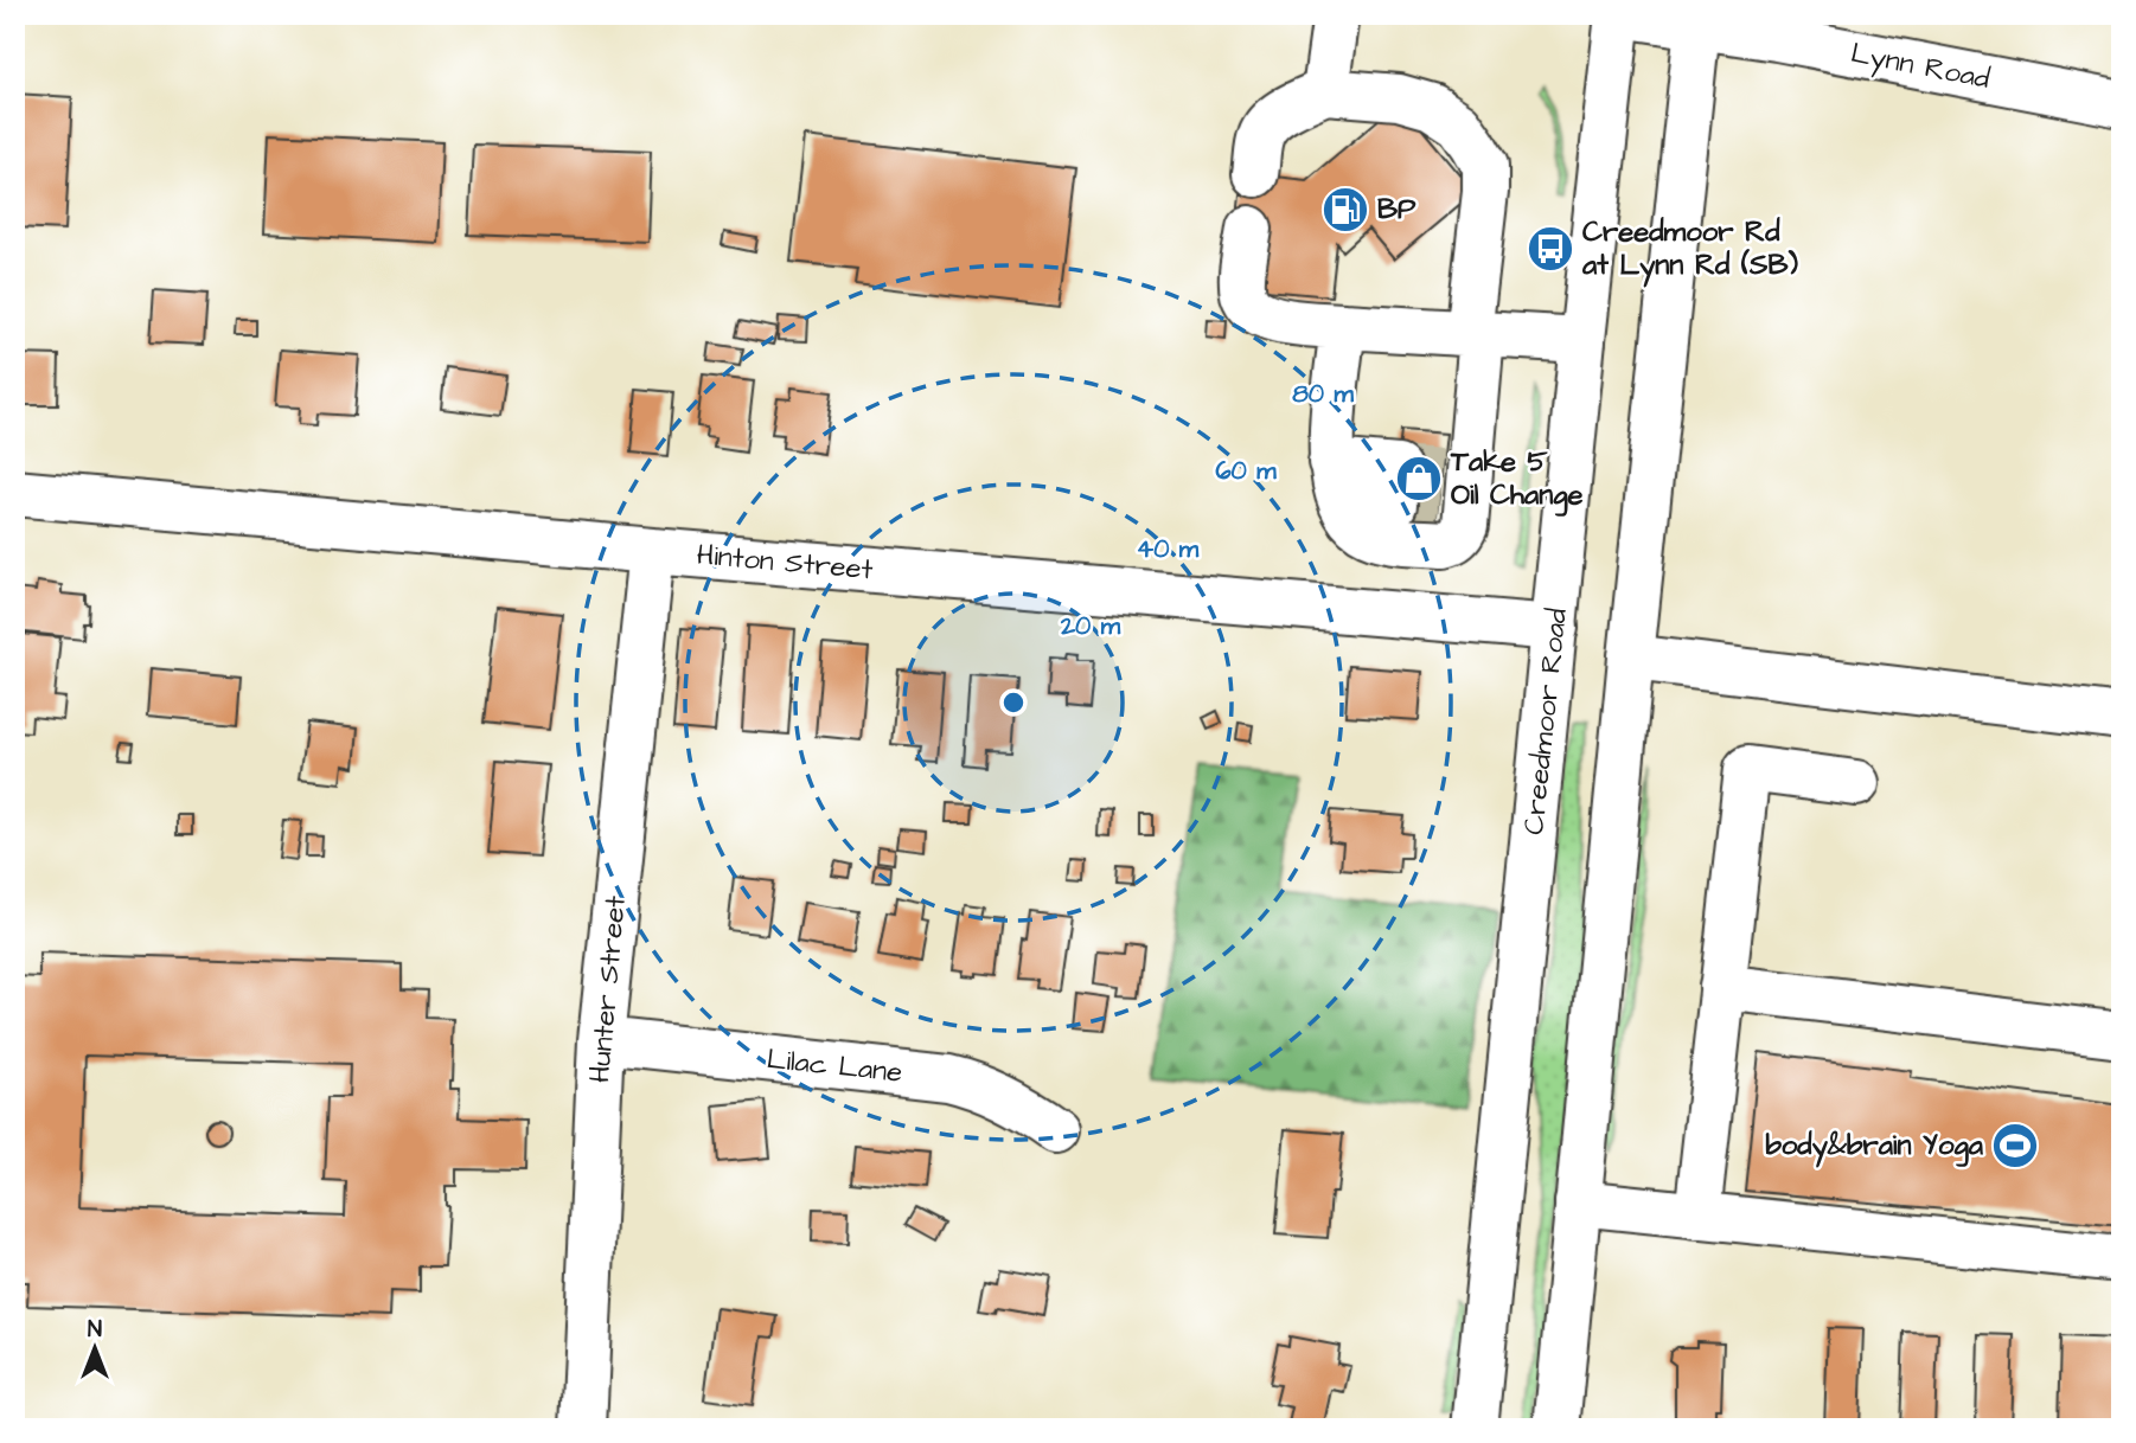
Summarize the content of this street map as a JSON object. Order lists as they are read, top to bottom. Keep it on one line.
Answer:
{"streets":{"main road":["Lynn Road","Hinton Street","Creedmoor Road","Hunter Street","Lilac Lane"]},"crossings":[["Lynn Road","Creedmoor Road"],["Hinton Street","Creedmoor Road"],["Hinton Street","Hunter Street"],["Hunter Street","Lilac Lane"]],"places":{"fuel station":["BP"],"bus stop":["Creedmoor Rd at Lynn Rd (SB)"],"shop":["Take 5 Oil Change"],"sports":["body&brain Yoga"]},"north":"top","rings":["80 m","60 m","40 m","20 m"]}
